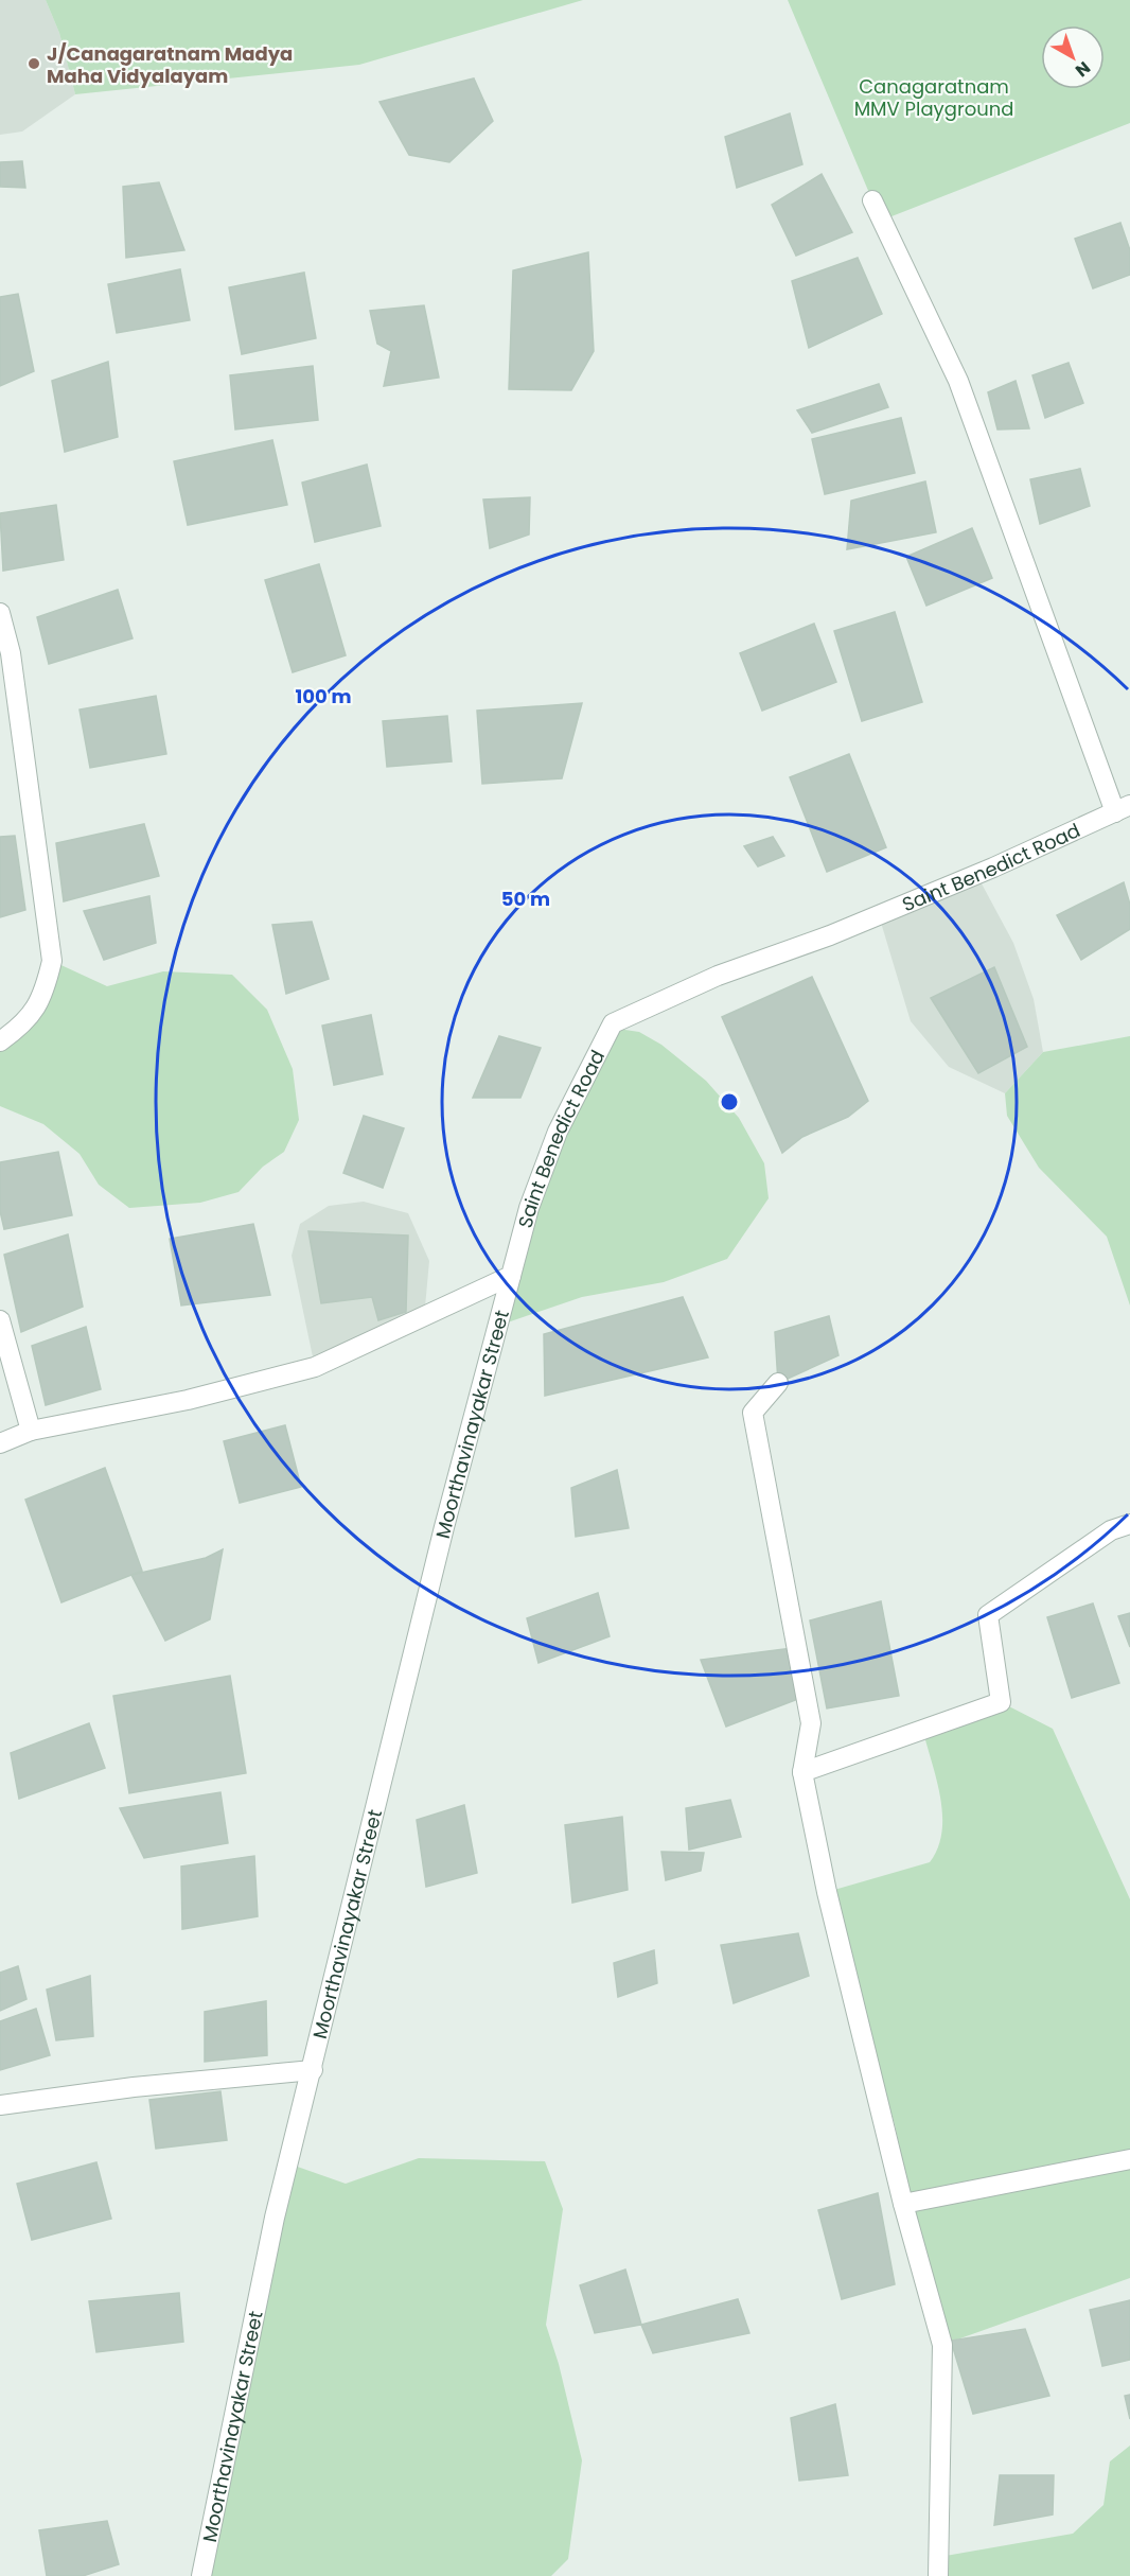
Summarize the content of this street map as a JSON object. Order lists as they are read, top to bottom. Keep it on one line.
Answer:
{"streets":{"street":["Saint Benedict Road","Moorthavinayakar Street"]},"crossings":[["Saint Benedict Road","Moorthavinayakar Street"]],"parks":["Canagaratnam MMV Playground"],"places":["J/Canagaratnam Madya Maha Vidyalayam"],"north":"bottom right","rings":["100 m","50 m"]}
